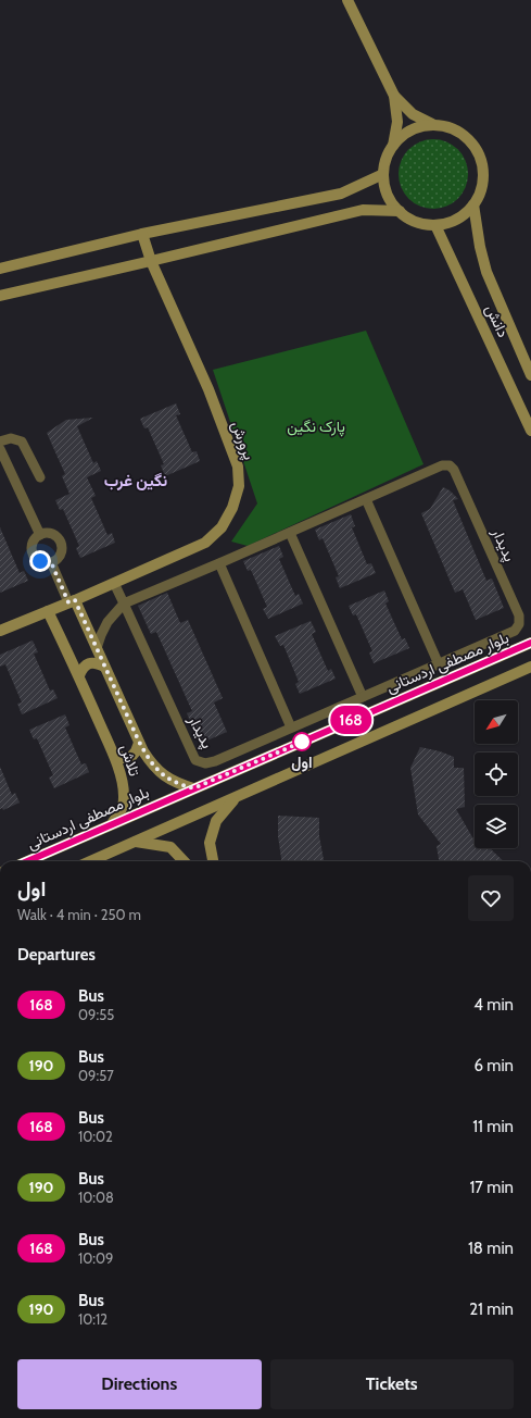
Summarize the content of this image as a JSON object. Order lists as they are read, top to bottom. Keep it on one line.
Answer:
{"streets":{"street":["دانش","پرورش","پدیدار","بلوار مصطفی اردستانی","تلاش"]},"crossings":[["پرورش","تلاش"],["پدیدار","تلاش"],["بلوار مصطفی اردستانی","تلاش"]],"districts":["نگین غرب"],"parks":["پارک نگین"],"places":["اول"],"lines":["bus line 168"],"north":"bottom left","page":{"on_map":"168","heading":[["اول","Walk · 4 min · 250 m"],"Departures"],"list":[{"mark":"168","name":"Bus","note":"09:55","value":"4 min"},{"mark":"190","name":"Bus","note":"09:57","value":"6 min"},{"mark":"168","name":"Bus","note":"10:02","value":"11 min"},{"mark":"190","name":"Bus","note":"10:08","value":"17 min"},{"mark":"168","name":"Bus","note":"10:09","value":"18 min"},{"mark":"190","name":"Bus","note":"10:12","value":"21 min"}],"buttons":["Directions","Tickets"]}}
